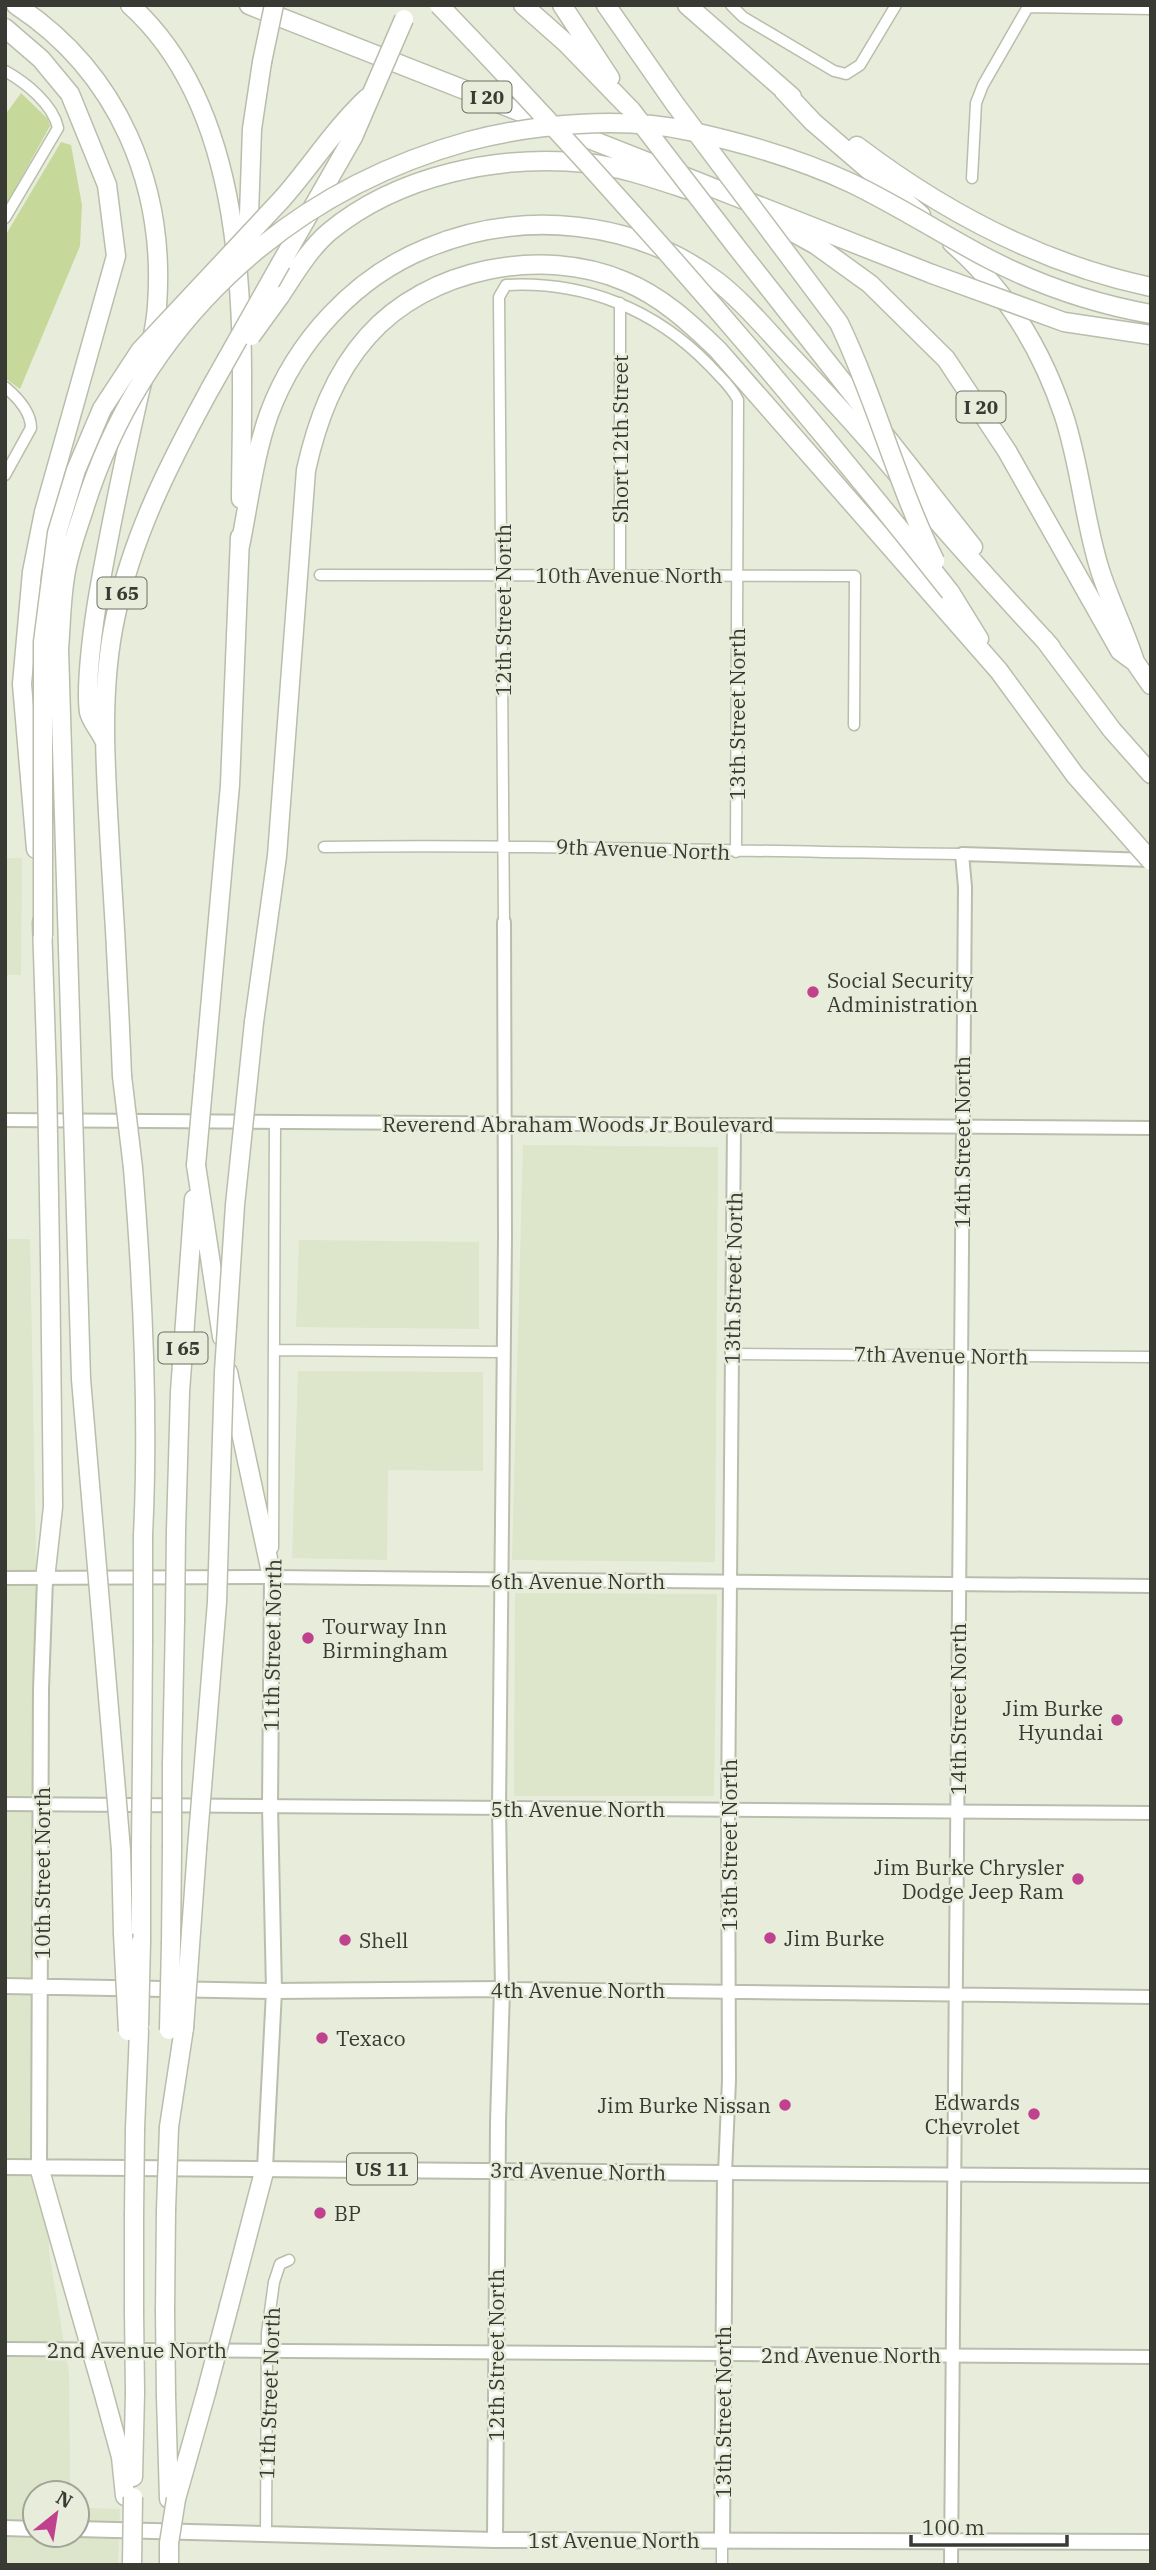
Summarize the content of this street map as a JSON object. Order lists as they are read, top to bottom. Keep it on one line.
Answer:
{"streets":{"highway":["I 20","I 65"],"main road":["12th Street North","13th Street North","Reverend Abraham Woods Jr Boulevard","14th Street North","6th Avenue North","11th Street North","5th Avenue North","10th Street North","4th Avenue North","US 11","3rd Avenue North","2nd Avenue North","1st Avenue North"],"street":["Short 12th Street","10th Avenue North","9th Avenue North","7th Avenue North"]},"crossings":[["Short 12th Street","10th Avenue North"],["Short 12th Street","13th Street North"],["10th Avenue North","12th Street North"],["10th Avenue North","13th Street North"],["12th Street North","13th Street North"],["12th Street North","9th Avenue North"],["12th Street North","4th Avenue North"],["12th Street North","3rd Avenue North"],["12th Street North","2nd Avenue North"],["12th Street North","1st Avenue North"],["13th Street North","9th Avenue North"],["13th Street North","Reverend Abraham Woods Jr Boulevard"],["13th Street North","7th Avenue North"],["13th Street North","6th Avenue North"],["13th Street North","5th Avenue North"],["13th Street North","4th Avenue North"],["13th Street North","3rd Avenue North"],["13th Street North","2nd Avenue North"],["13th Street North","1st Avenue North"],["9th Avenue North","14th Street North"],["Reverend Abraham Woods Jr Boulevard","14th Street North"],["Reverend Abraham Woods Jr Boulevard","11th Street North"],["14th Street North","7th Avenue North"],["14th Street North","6th Avenue North"],["14th Street North","5th Avenue North"],["14th Street North","4th Avenue North"],["14th Street North","3rd Avenue North"],["14th Street North","2nd Avenue North"],["14th Street North","1st Avenue North"],["6th Avenue North","11th Street North"],["6th Avenue North","10th Street North"],["11th Street North","5th Avenue North"],["11th Street North","4th Avenue North"],["11th Street North","3rd Avenue North"],["11th Street North","2nd Avenue North"],["11th Street North","1st Avenue North"],["5th Avenue North","10th Street North"],["10th Street North","4th Avenue North"],["10th Street North","3rd Avenue North"]],"places":["Social Security Administration","Tourway Inn Birmingham","Jim Burke Hyundai","Jim Burke Chrysler Dodge Jeep Ram","Jim Burke","Shell","Texaco","Jim Burke Nissan","Edwards Chevrolet","BP"],"scale_bar":"100 m","north":"top right"}
